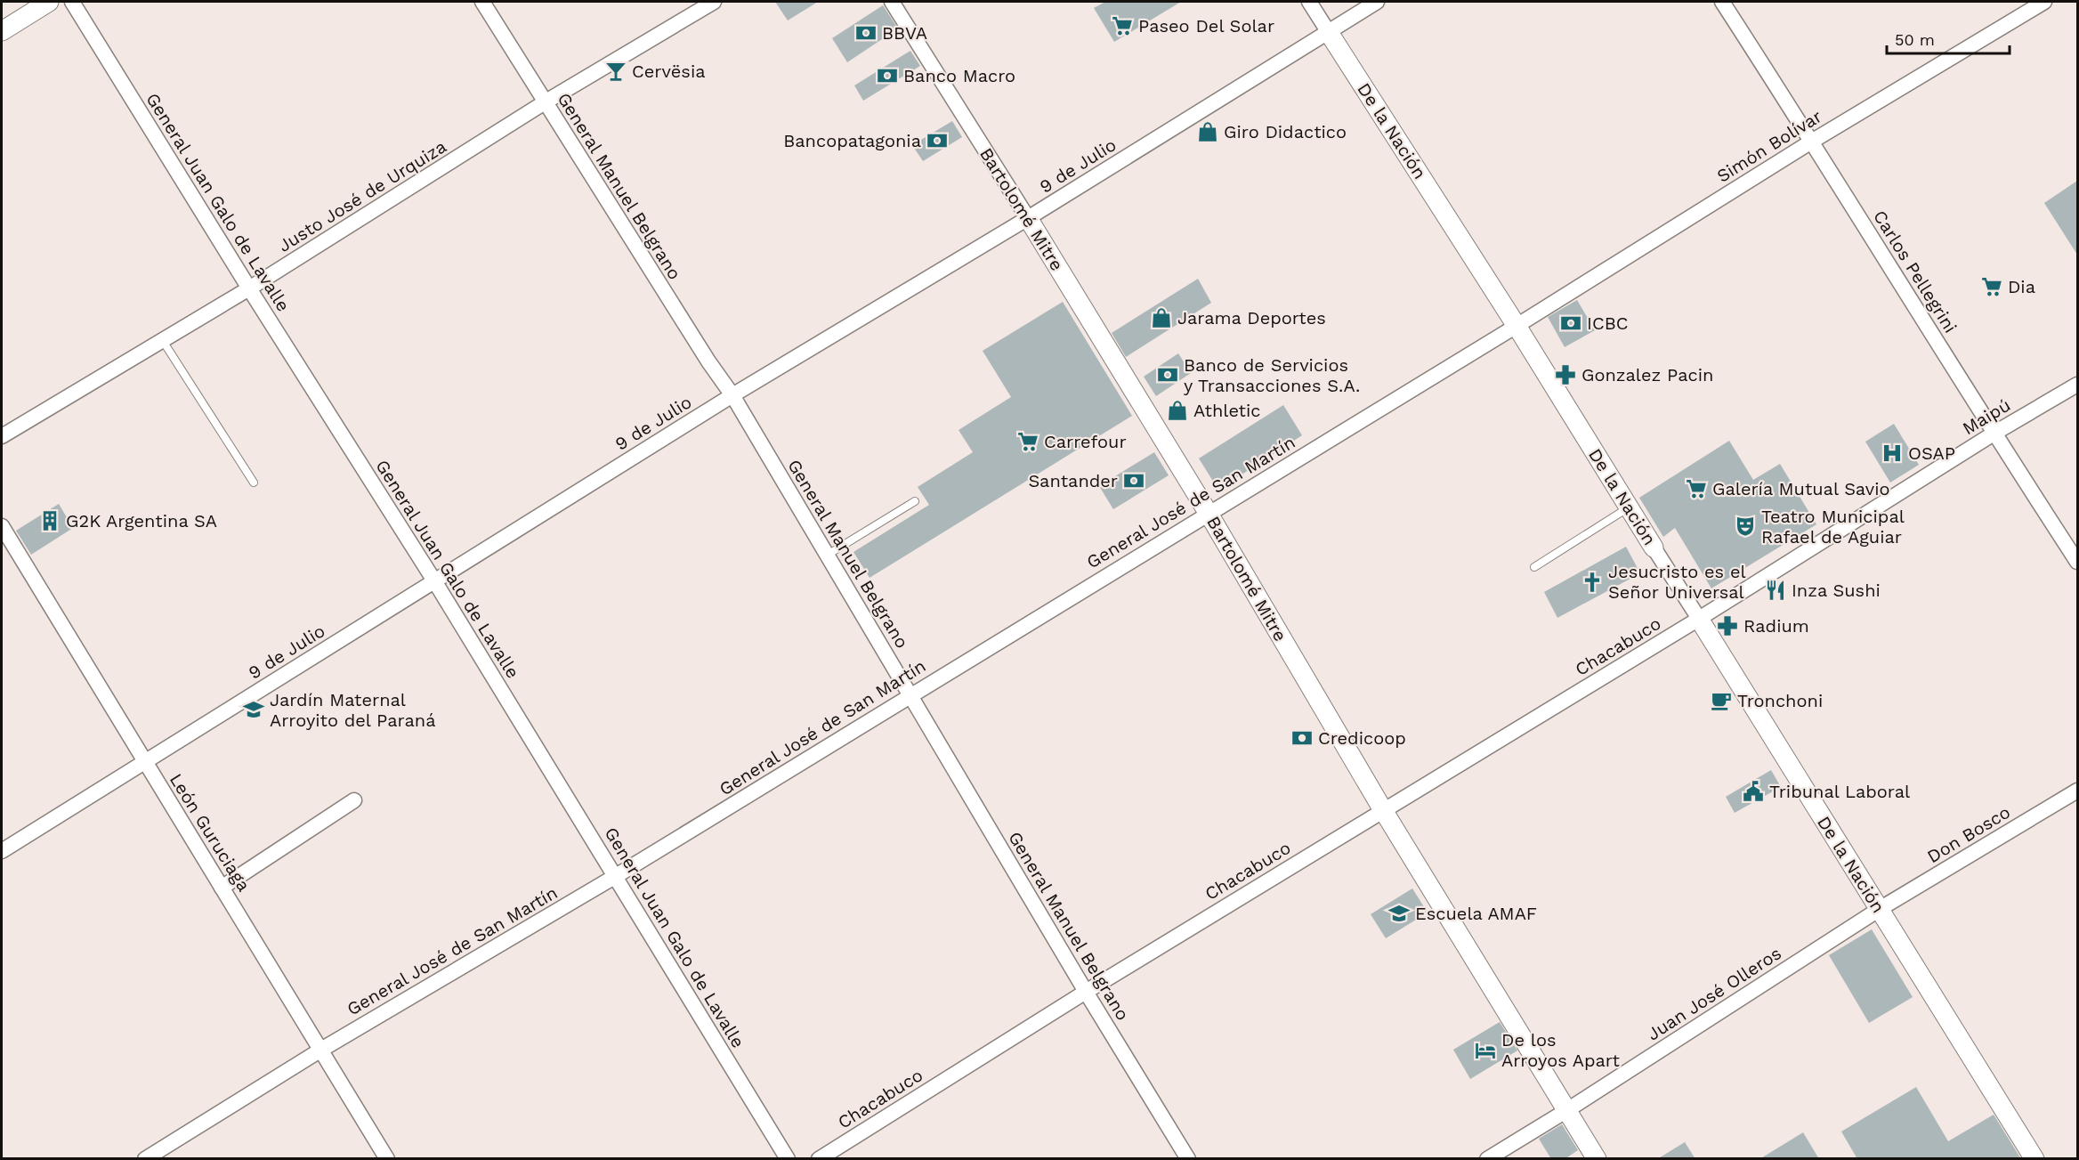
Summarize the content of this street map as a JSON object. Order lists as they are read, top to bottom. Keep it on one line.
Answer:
{"streets":{"street":["De la Nación","Simón Bolívar","9 de Julio","General Manuel Belgrano","Justo José de Urquiza","General Juan Galo de Lavalle","Bartolomé Mitre","Carlos Pellegrini","Maipú","General José de San Martín","Chacabuco","León Guruciaga","Don Bosco","Juan José Olleros"]},"crossings":[["De la Nación","Simón Bolívar"],["De la Nación","9 de Julio"],["De la Nación","Maipú"],["De la Nación","General José de San Martín"],["De la Nación","Chacabuco"],["De la Nación","Don Bosco"],["De la Nación","Juan José Olleros"],["Simón Bolívar","Carlos Pellegrini"],["Simón Bolívar","General José de San Martín"],["9 de Julio","General Manuel Belgrano"],["9 de Julio","General Juan Galo de Lavalle"],["9 de Julio","Bartolomé Mitre"],["9 de Julio","León Guruciaga"],["General Manuel Belgrano","Justo José de Urquiza"],["General Manuel Belgrano","General José de San Martín"],["General Manuel Belgrano","Chacabuco"],["Justo José de Urquiza","General Juan Galo de Lavalle"],["General Juan Galo de Lavalle","General José de San Martín"],["Bartolomé Mitre","General José de San Martín"],["Bartolomé Mitre","Chacabuco"],["Bartolomé Mitre","Juan José Olleros"],["Carlos Pellegrini","Maipú"],["Maipú","Chacabuco"],["General José de San Martín","León Guruciaga"],["Don Bosco","Juan José Olleros"]],"places":{"supermarket":["Paseo Del Solar","Dia","Carrefour","Galería Mutual Savio"],"bank":["BBVA","Banco Macro","Bancopatagonia","ICBC","Banco de Servicios y Transacciones S.A.","Santander","Credicoop"],"bar":["Cervësia"],"shop":["Giro Didactico","Jarama Deportes","Athletic"],"pharmacy":["Gonzalez Pacin","Radium"],"hospital":["OSAP"],"building":["G2K Argentina SA"],"theatre":["Teatro Municipal Rafael de Aguiar"],"church":["Jesucristo es el Señor Universal"],"restaurant":["Inza Sushi"],"cafe":["Tronchoni"],"school or university":["Jardín Maternal Arroyito del Paraná","Escuela AMAF"],"public building":["Tribunal Laboral"],"hotel":["De los Arroyos Apart"]},"scale_bar":"50 m"}
